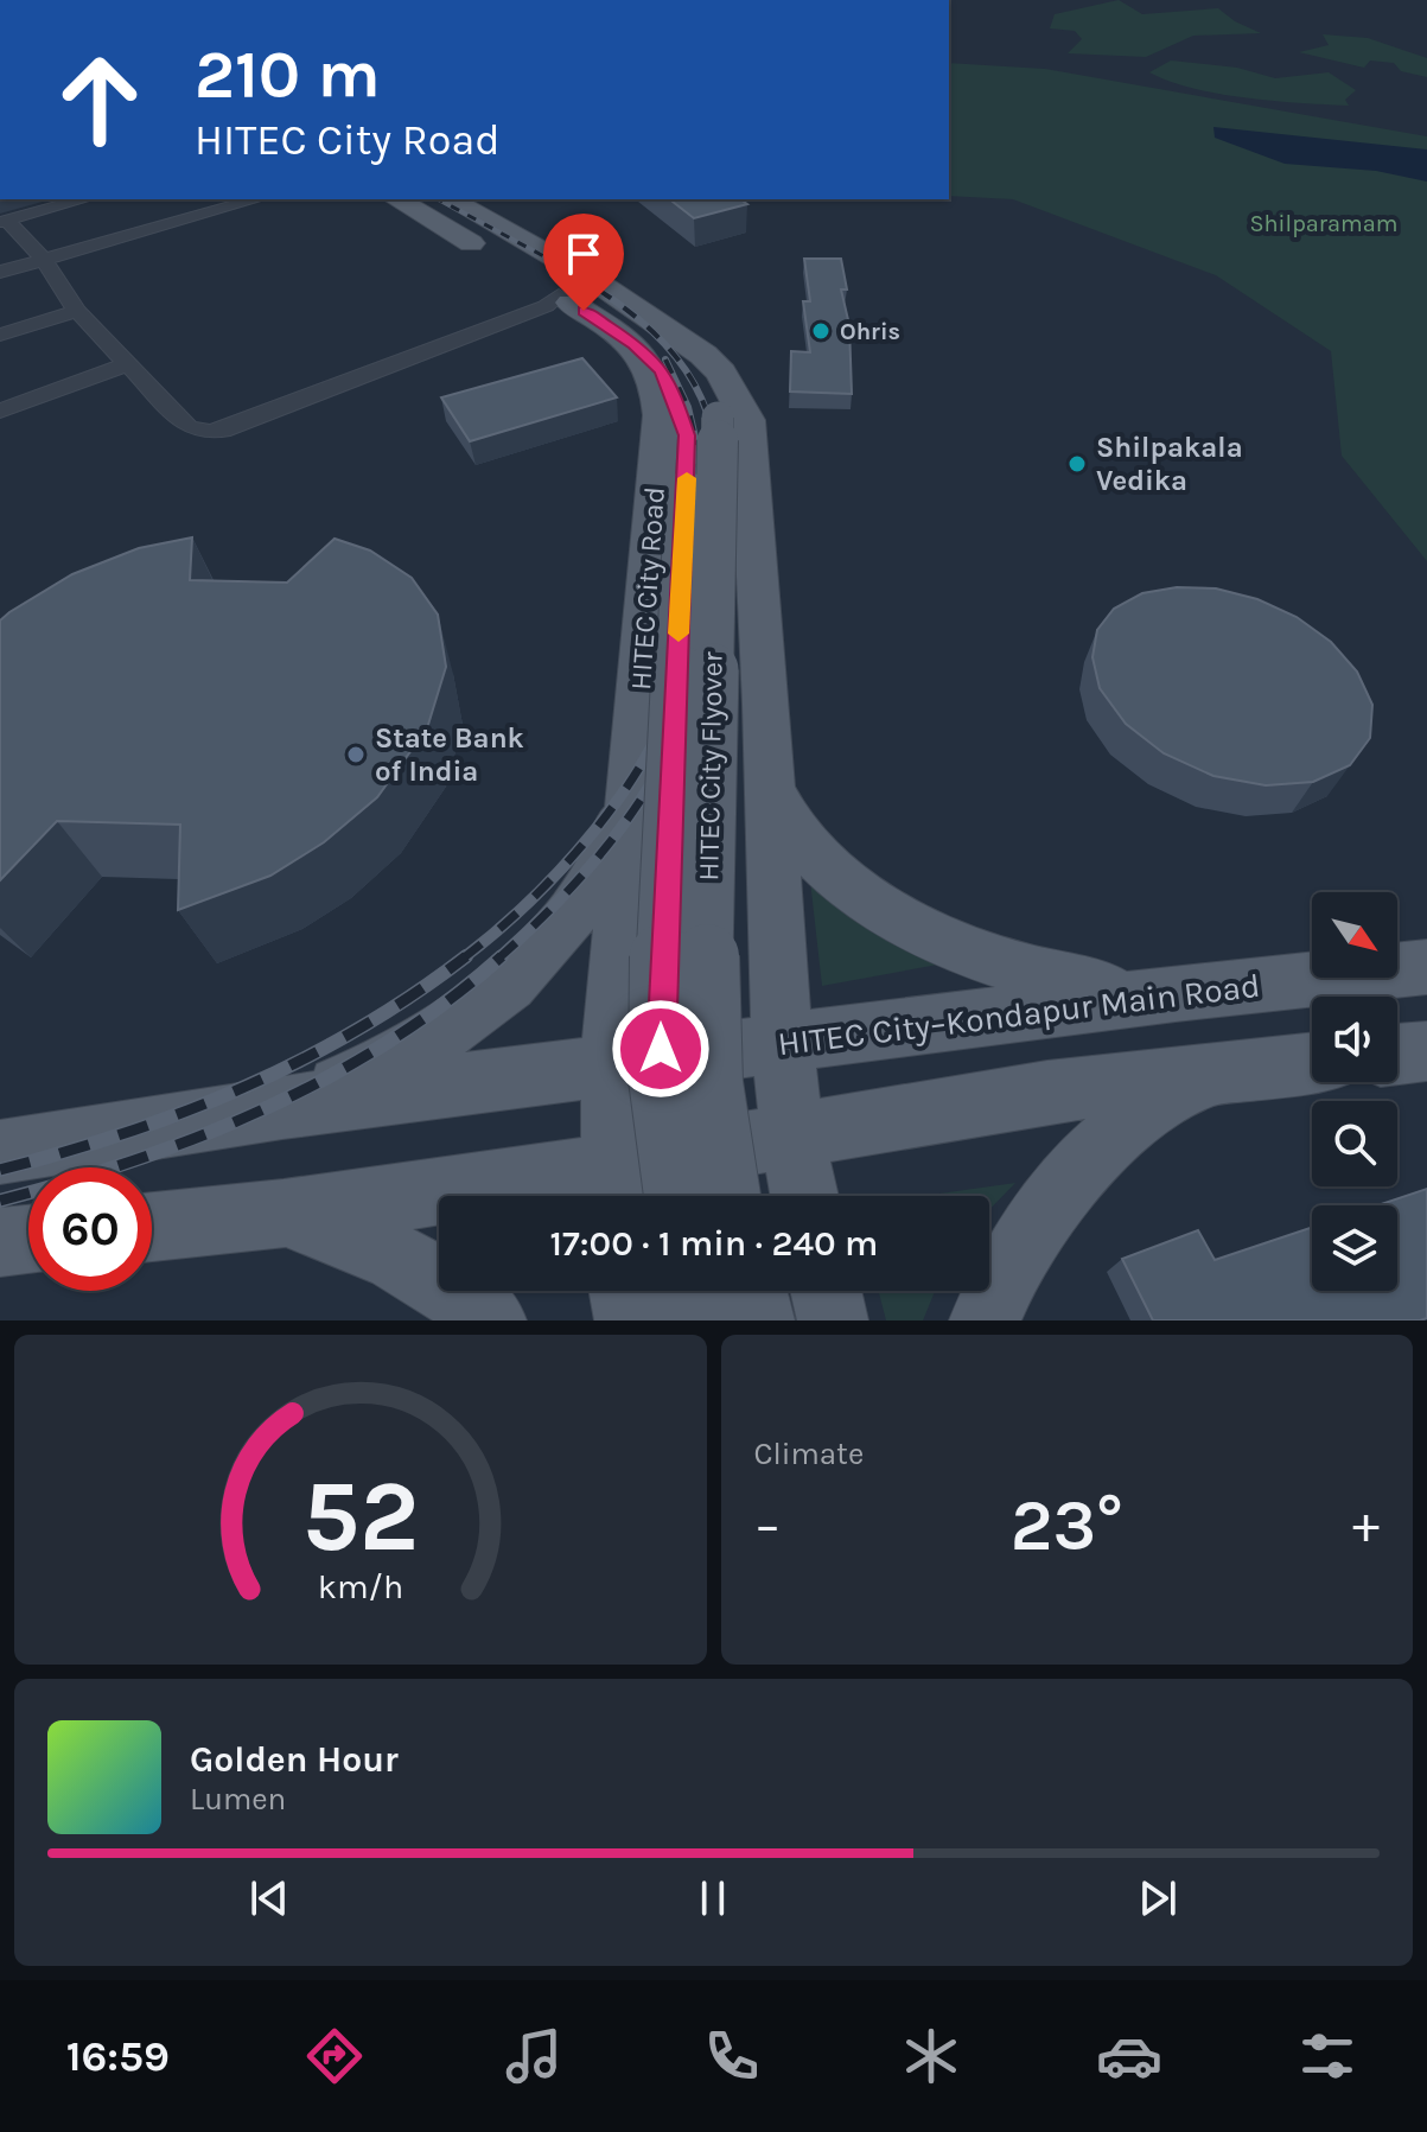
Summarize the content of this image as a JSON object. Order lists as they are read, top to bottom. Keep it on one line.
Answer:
{"streets":{"main road":["HITEC City Road","HITEC City Flyover","HITEC City–Kondapur Main Road"]},"crossings":[["HITEC City Road","HITEC City Flyover"],["HITEC City Road","HITEC City–Kondapur Main Road"]],"parks":["Shilparamam"],"places":["Ohris","Shilpakala Vedika","State Bank of India"],"north":"bottom right","page":{"turn":["210 m","HITEC City Road"],"limit":"60","trip":"17:00 · 1 min · 240 m","tile":"Climate","heat":["−","23°","+"],"song":["Golden Hour","Lumen"],"tabs":"16:59","gauge":["52","km/h"]}}
